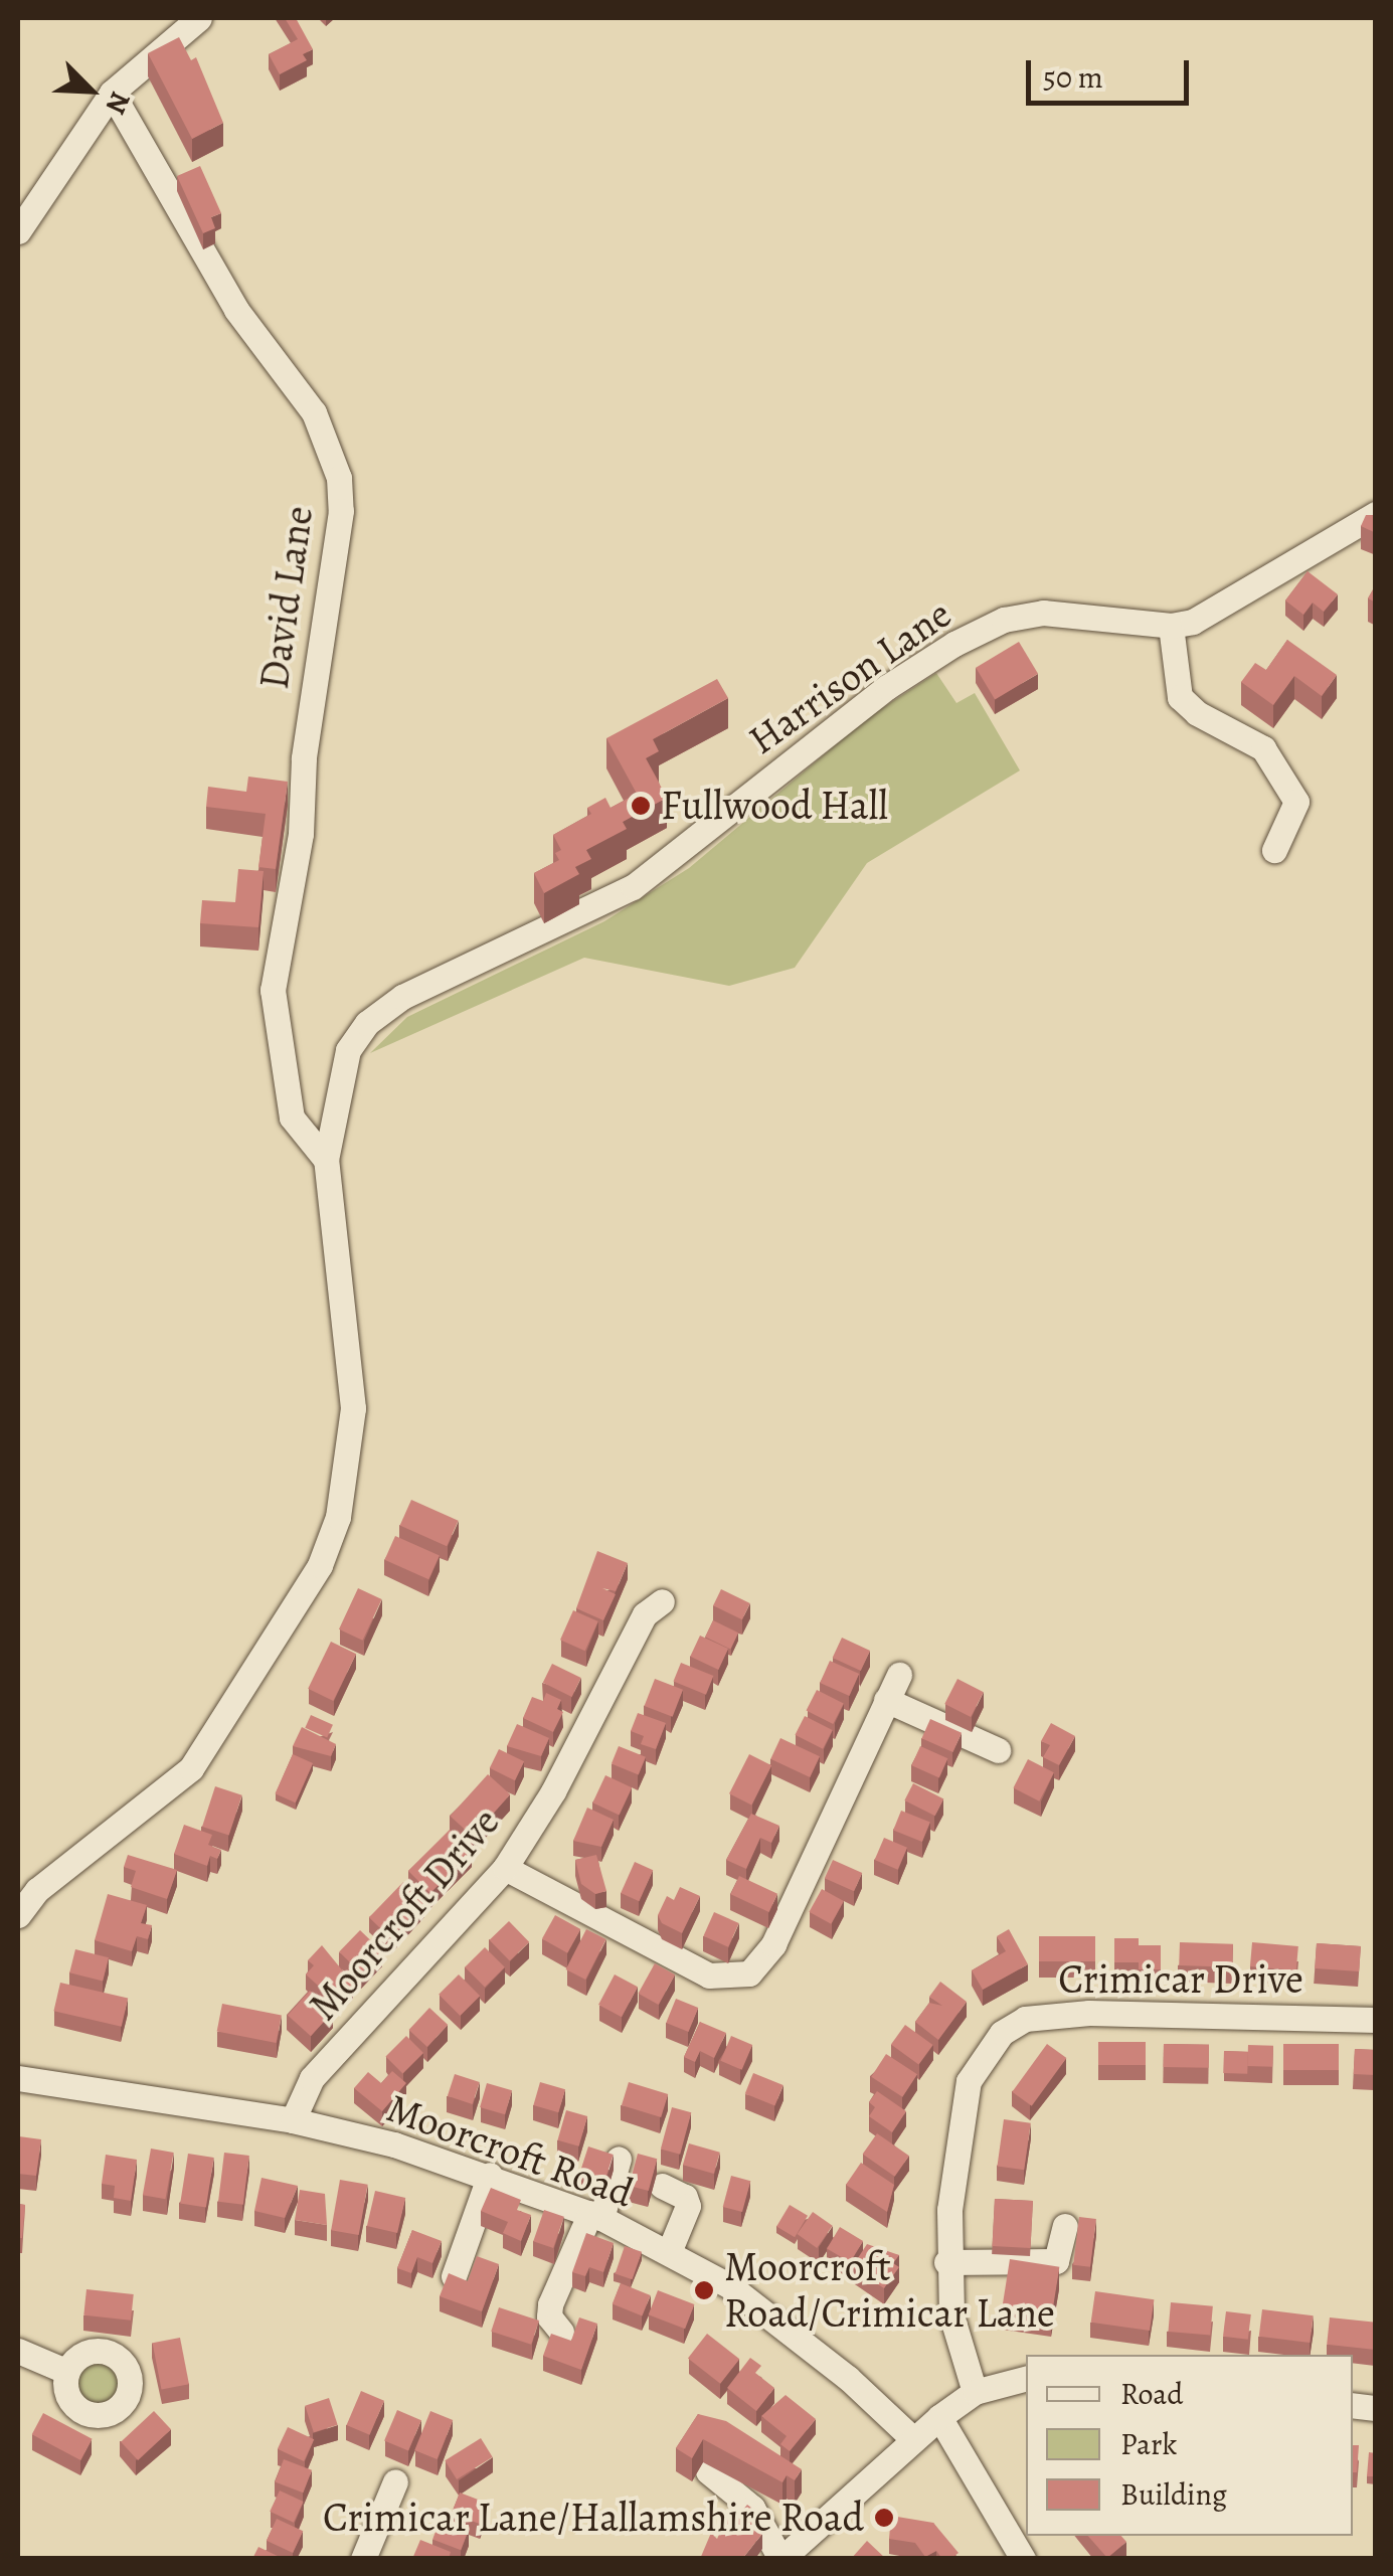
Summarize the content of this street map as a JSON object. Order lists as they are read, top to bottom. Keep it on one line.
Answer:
{"streets":{"street":["David Lane","Harrison Lane","Moorcroft Drive","Crimicar Drive","Moorcroft Road"]},"crossings":[["David Lane","Harrison Lane"],["Moorcroft Drive","Moorcroft Road"]],"places":["Fullwood Hall","Moorcroft Road/Crimicar Lane","Crimicar Lane/Hallamshire Road"],"legend":["Road","Park","Building"],"scale_bar":"50 m","north":"bottom right"}
